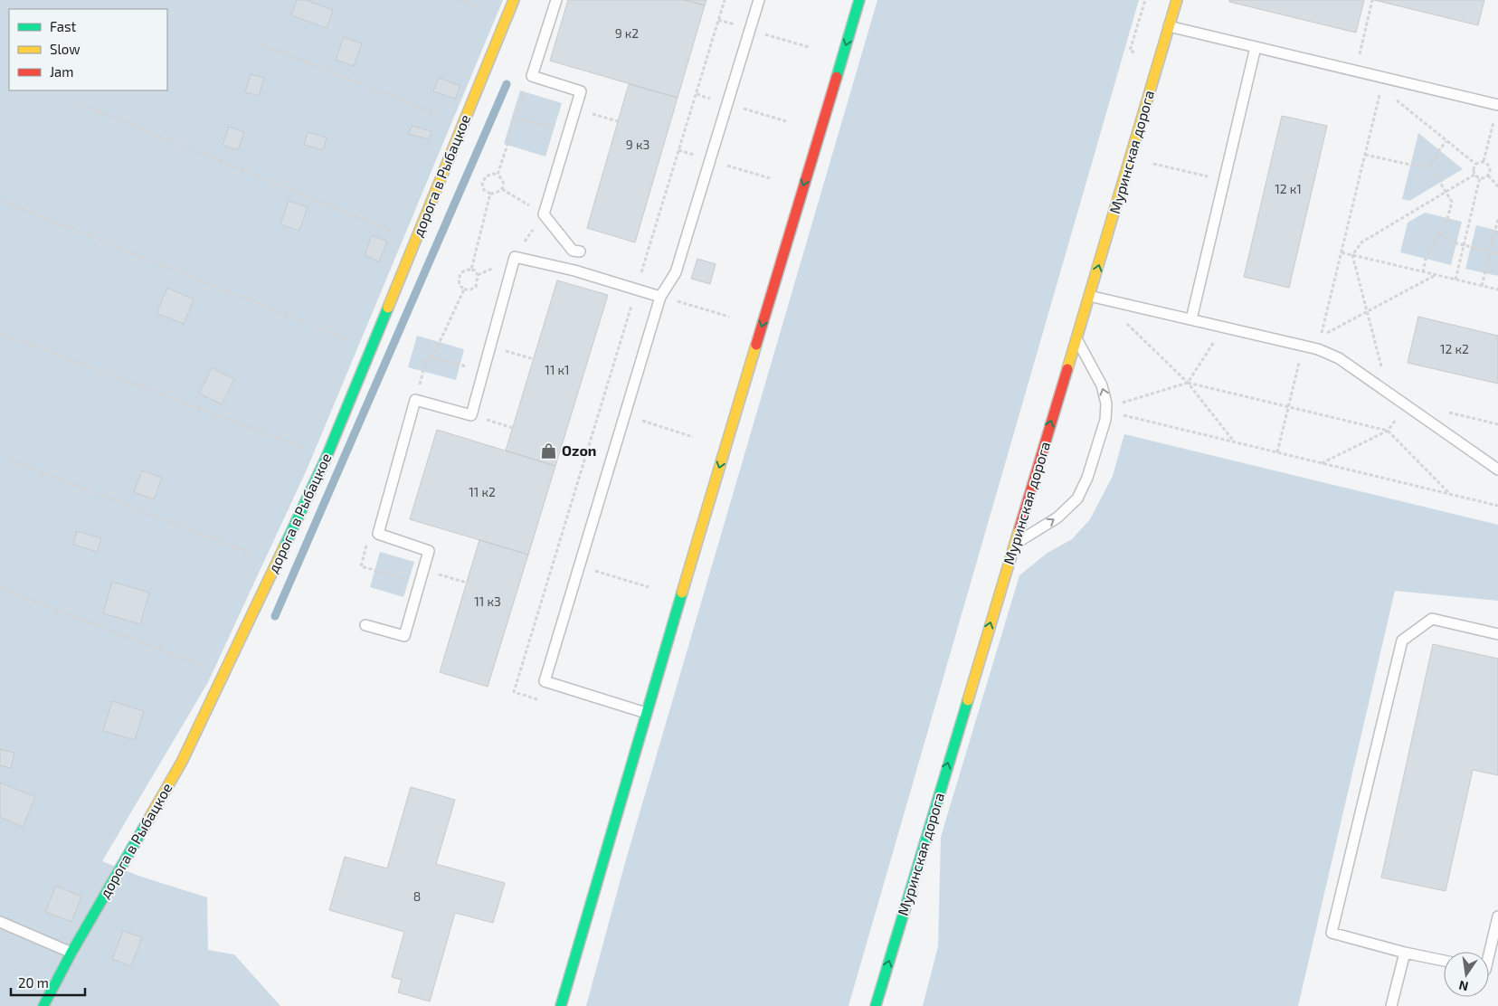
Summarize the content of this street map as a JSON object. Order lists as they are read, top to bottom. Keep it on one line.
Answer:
{"streets":{"street":["Муринская дорога","дорога в Рыбацкое"]},"one_way":["Муринская дорога"],"places":{"shop":["Ozon"]},"house_numbers":["9 к2","9 к3","12 к1","12 к2","11 к1","11 к2","11 к3","8"],"legend":["Fast","Slow","Jam"],"scale_bar":"20 m","north":"bottom"}
